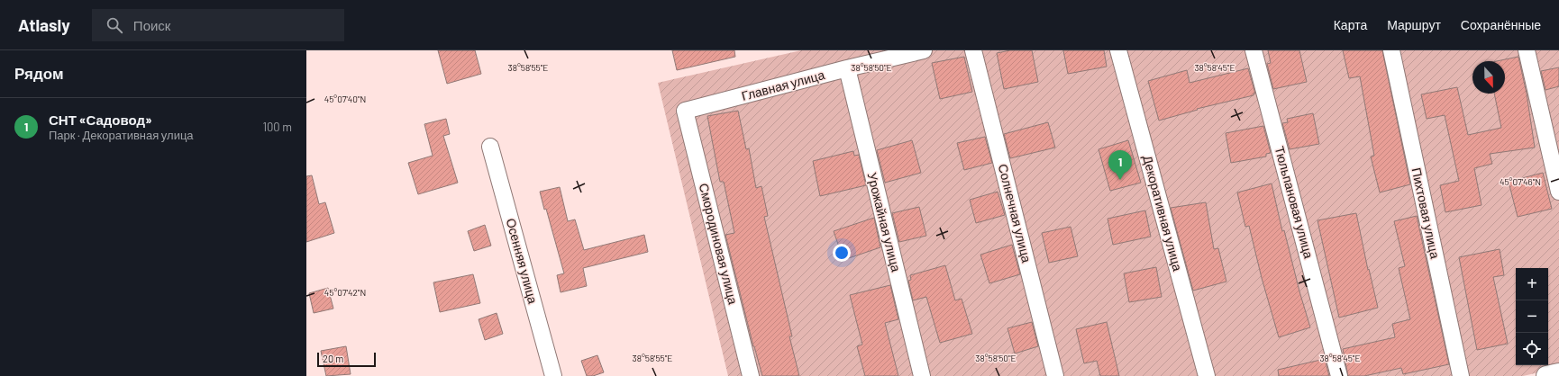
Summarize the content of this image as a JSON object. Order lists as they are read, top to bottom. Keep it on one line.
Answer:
{"streets":{"street":["Главная улица","Тюльпановая улица","Солнечная улица","Декоративная улица","Пихтовая улица","Урожайная улица","Смородиновая улица","Осенняя улица"]},"crossings":[["Главная улица","Урожайная улица"],["Главная улица","Смородиновая улица"]],"scale_bar":"20 m","north":"bottom","page":{"header":"Atlasly","search":"Поиск","nav":["Карта","Маршрут","Сохранённые"],"heading":"Рядом","list":[{"mark":"1","name":"СНТ «Садовод»","note":"Парк · Декоративная улица","value":"100 m"}],"pins":"1","map_buttons":["+","−"],"scale":"20 m"},"coordinates":["38°58'55\"E","38°58'50\"E","38°58'45\"E","45°07'40\"N","45°07'46\"N","45°07'42\"N"]}
